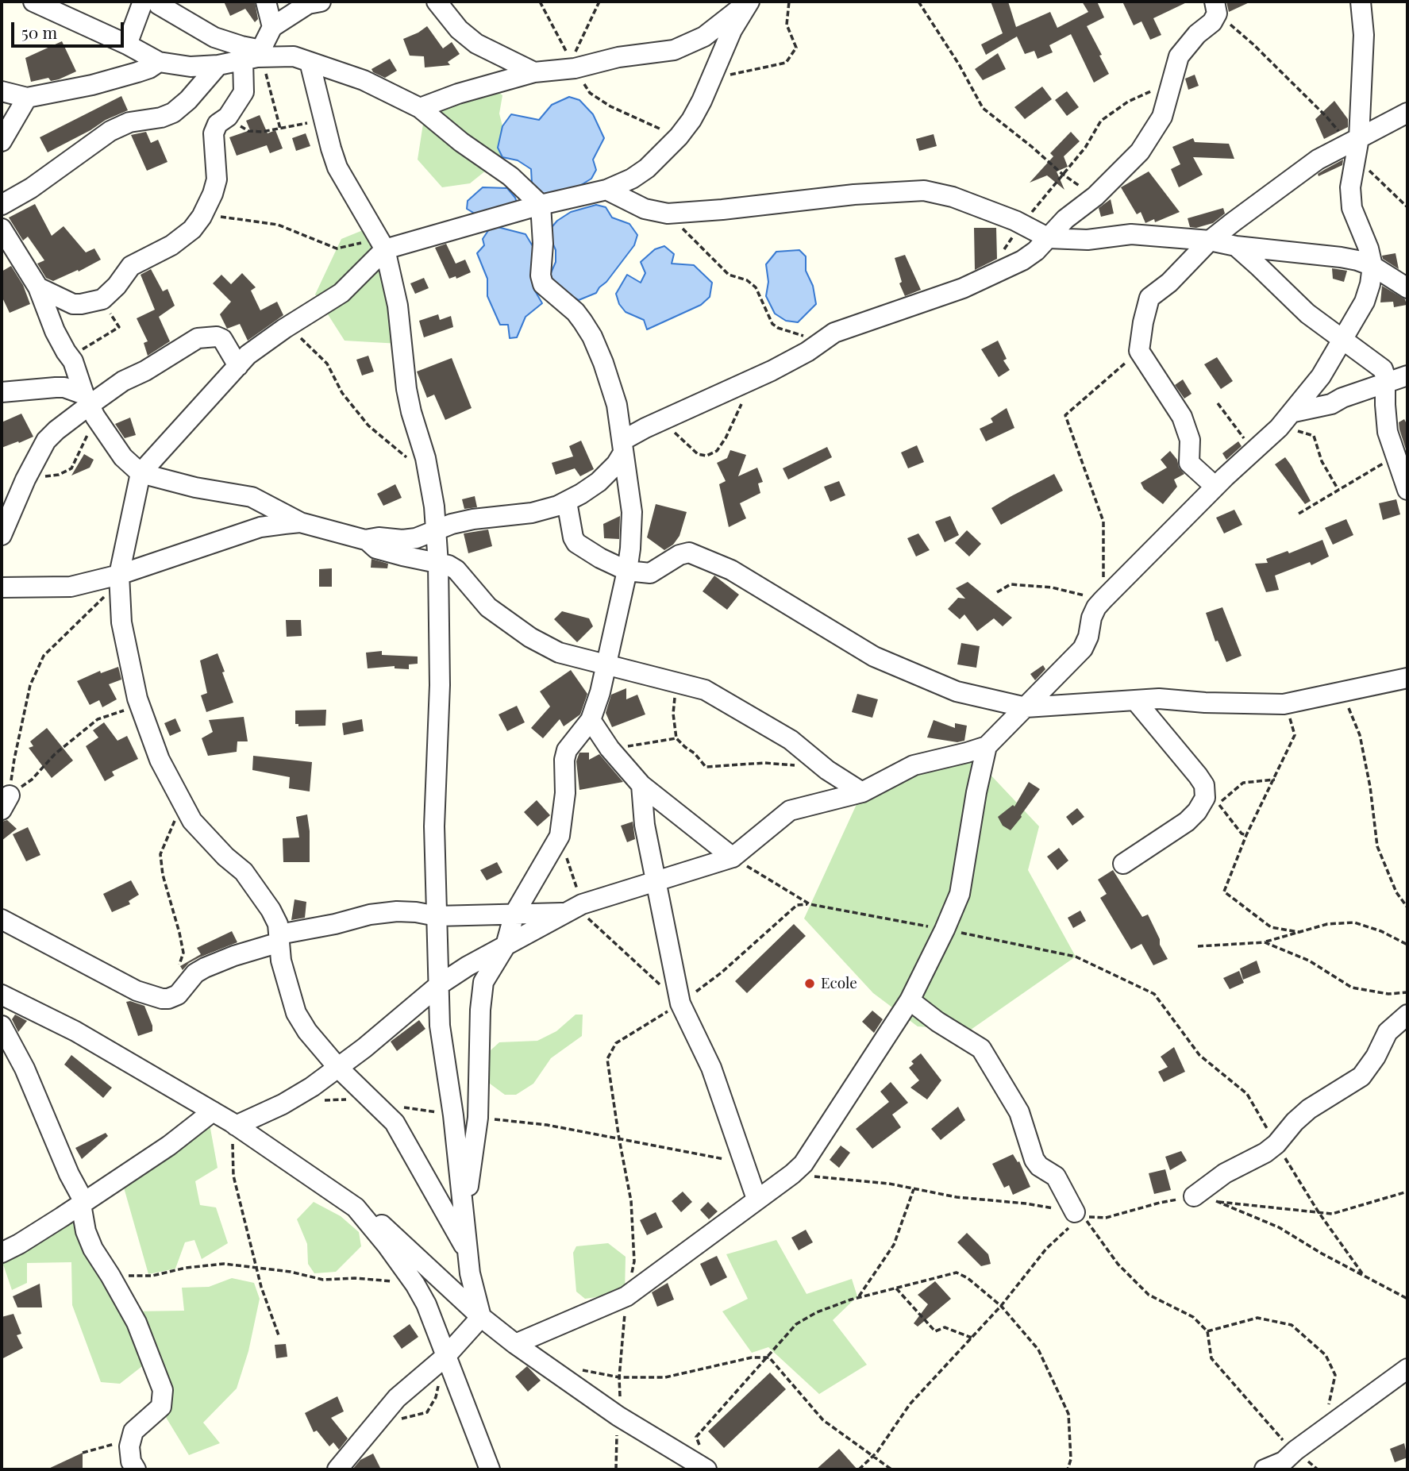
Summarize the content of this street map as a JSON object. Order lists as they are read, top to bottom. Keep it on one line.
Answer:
{"places":["Ecole"],"scale_bar":"50 m"}
